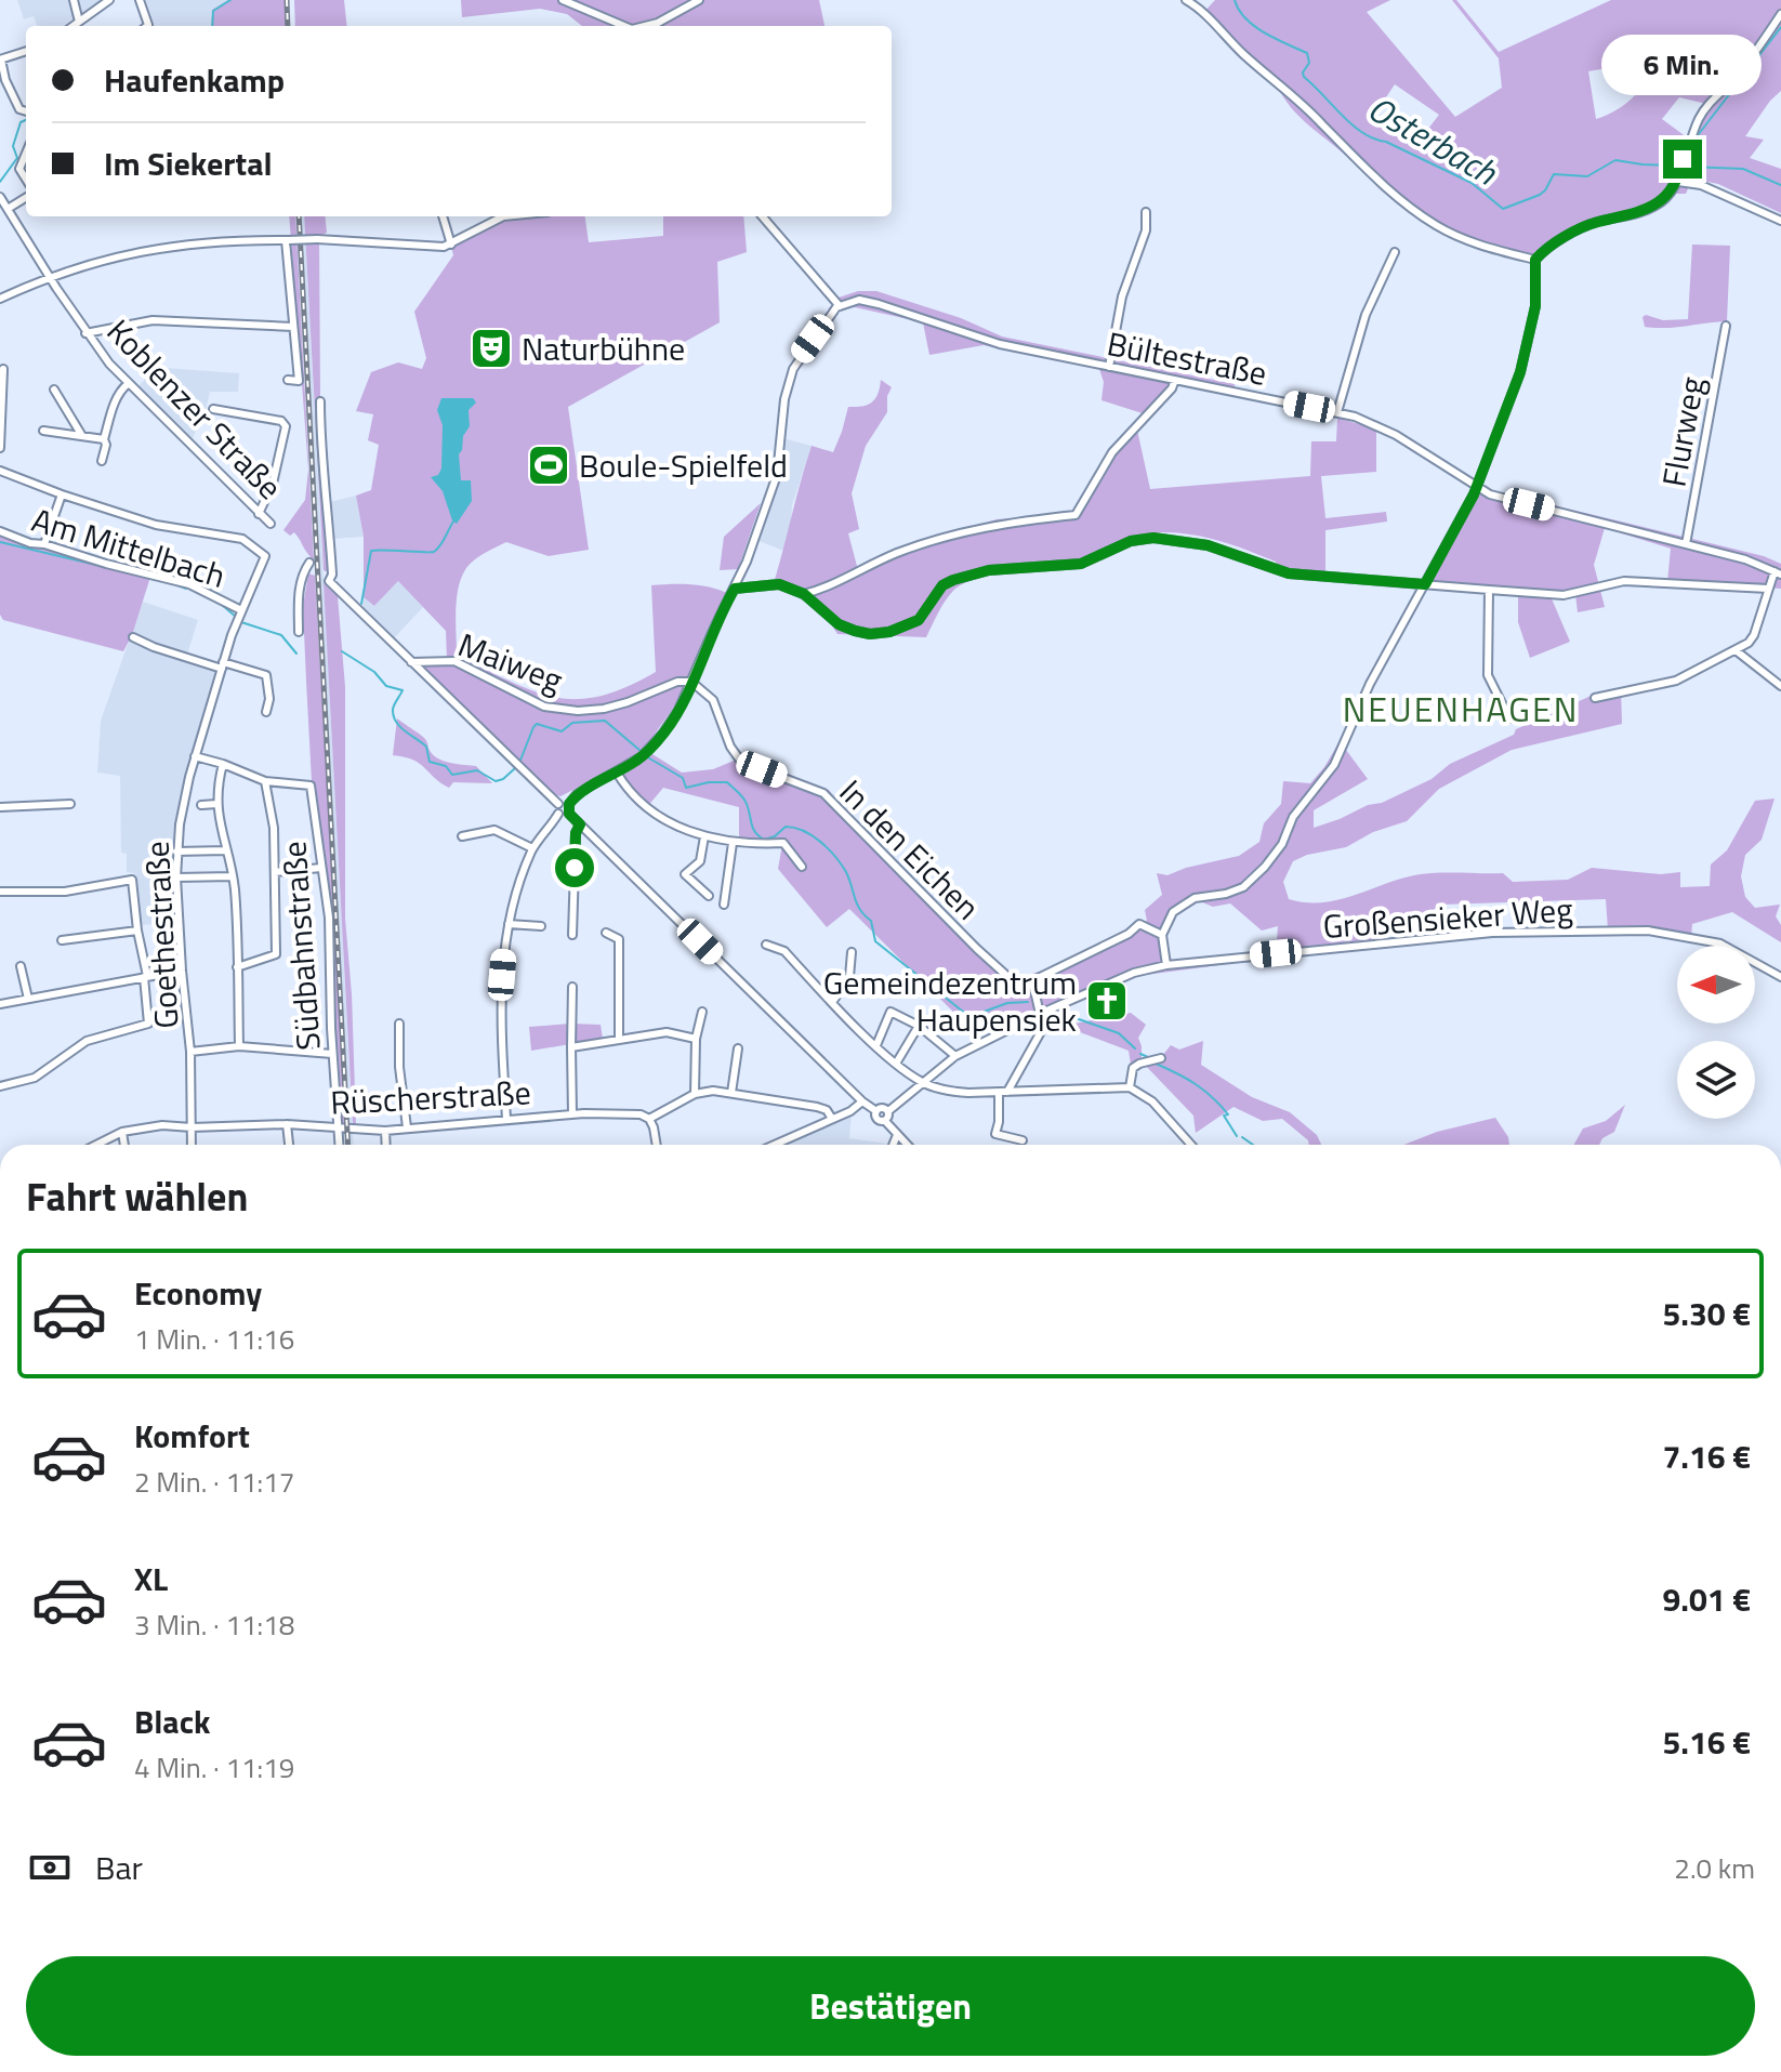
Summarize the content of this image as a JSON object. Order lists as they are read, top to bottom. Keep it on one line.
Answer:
{"streets":{"street":["Bültestraße","Koblenzer Straße","Flurweg","Am Mittelbach","Maiweg","In den Eichen","Großensieker Weg","Goethestraße","Südbahnstraße","Rüscherstraße"]},"crossings":[["Bültestraße","Flurweg"],["Am Mittelbach","Goethestraße"],["Maiweg","In den Eichen"],["Goethestraße","Rüscherstraße"],["Südbahnstraße","Rüscherstraße"]],"districts":["NEUENHAGEN"],"water":["Osterbach"],"places":{"theatre":["Naturbühne"],"sports":["Boule-Spielfeld"],"church":["Gemeindezentrum Haupensiek"]},"north":"left","page":{"banner":["Haufenkamp","Im Siekertal"],"bubble":"6 Min.","heading":"Fahrt wählen","list":[{"name":"Economy","note":"1 Min. · 11:16","value":"5.30 €"},{"name":"Komfort","note":"2 Min. · 11:17","value":"7.16 €"},{"name":"XL","note":"3 Min. · 11:18","value":"9.01 €"},{"name":"Black","note":"4 Min. · 11:19","value":"5.16 €"}],"pay":["Bar","2.0 km"],"buttons":"Bestätigen"}}
